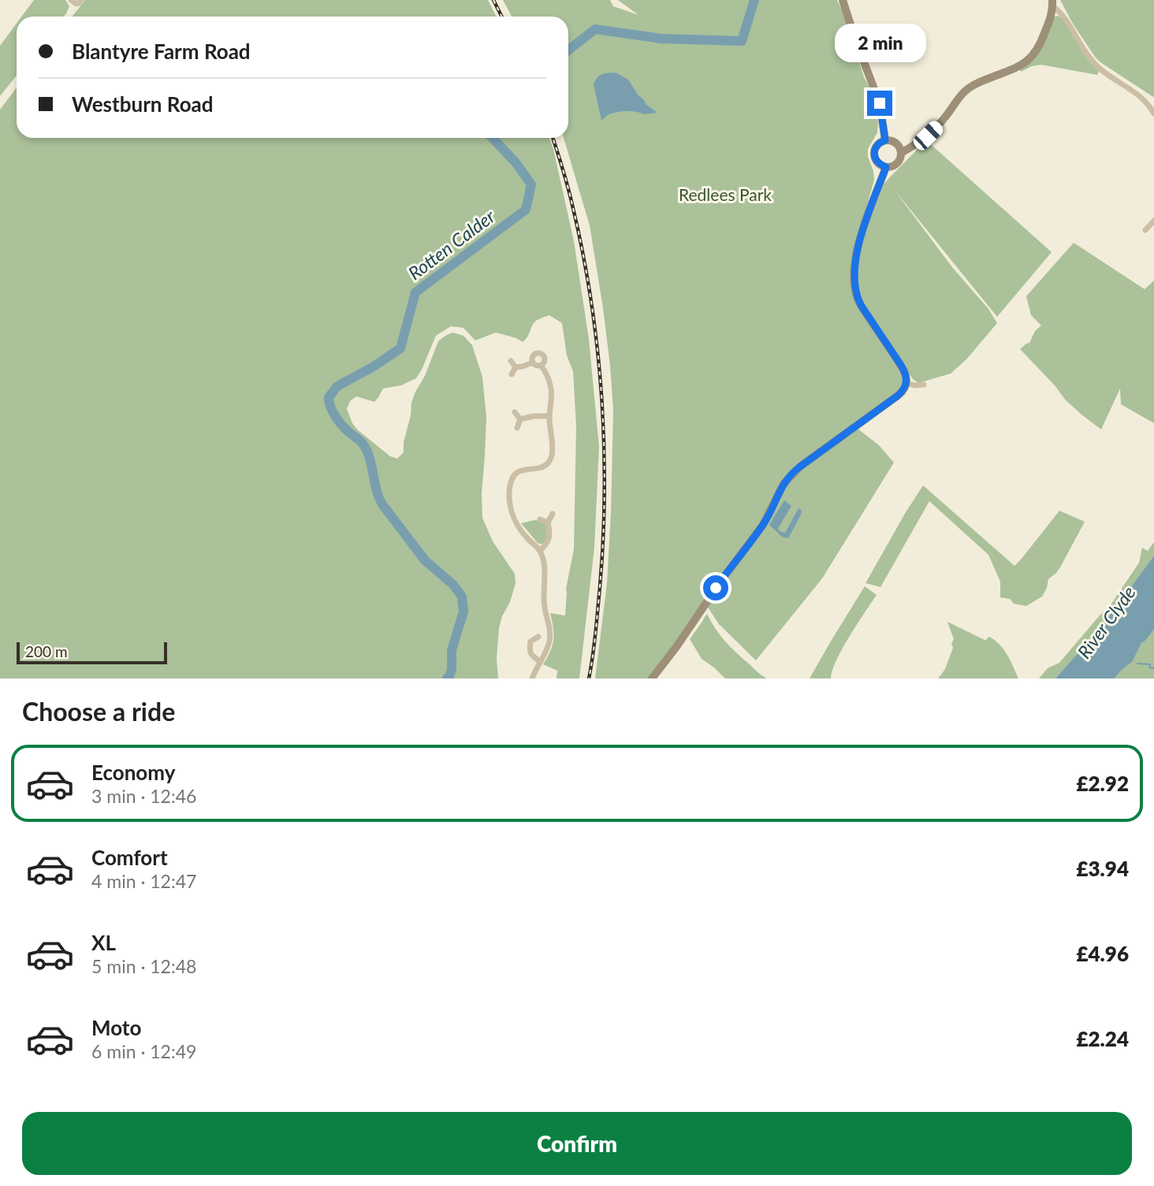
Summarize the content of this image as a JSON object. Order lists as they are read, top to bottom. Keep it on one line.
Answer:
{"water":["Rotten Calder","River Clyde"],"parks":["Redlees Park"],"scale_bar":"200 m","page":{"banner":["Blantyre Farm Road","Westburn Road"],"bubble":"2 min","scale":"200 m","heading":"Choose a ride","list":[{"name":"Economy","note":"3 min · 12:46","value":"£2.92"},{"name":"Comfort","note":"4 min · 12:47","value":"£3.94"},{"name":"XL","note":"5 min · 12:48","value":"£4.96"},{"name":"Moto","note":"6 min · 12:49","value":"£2.24"}],"buttons":"Confirm"}}
